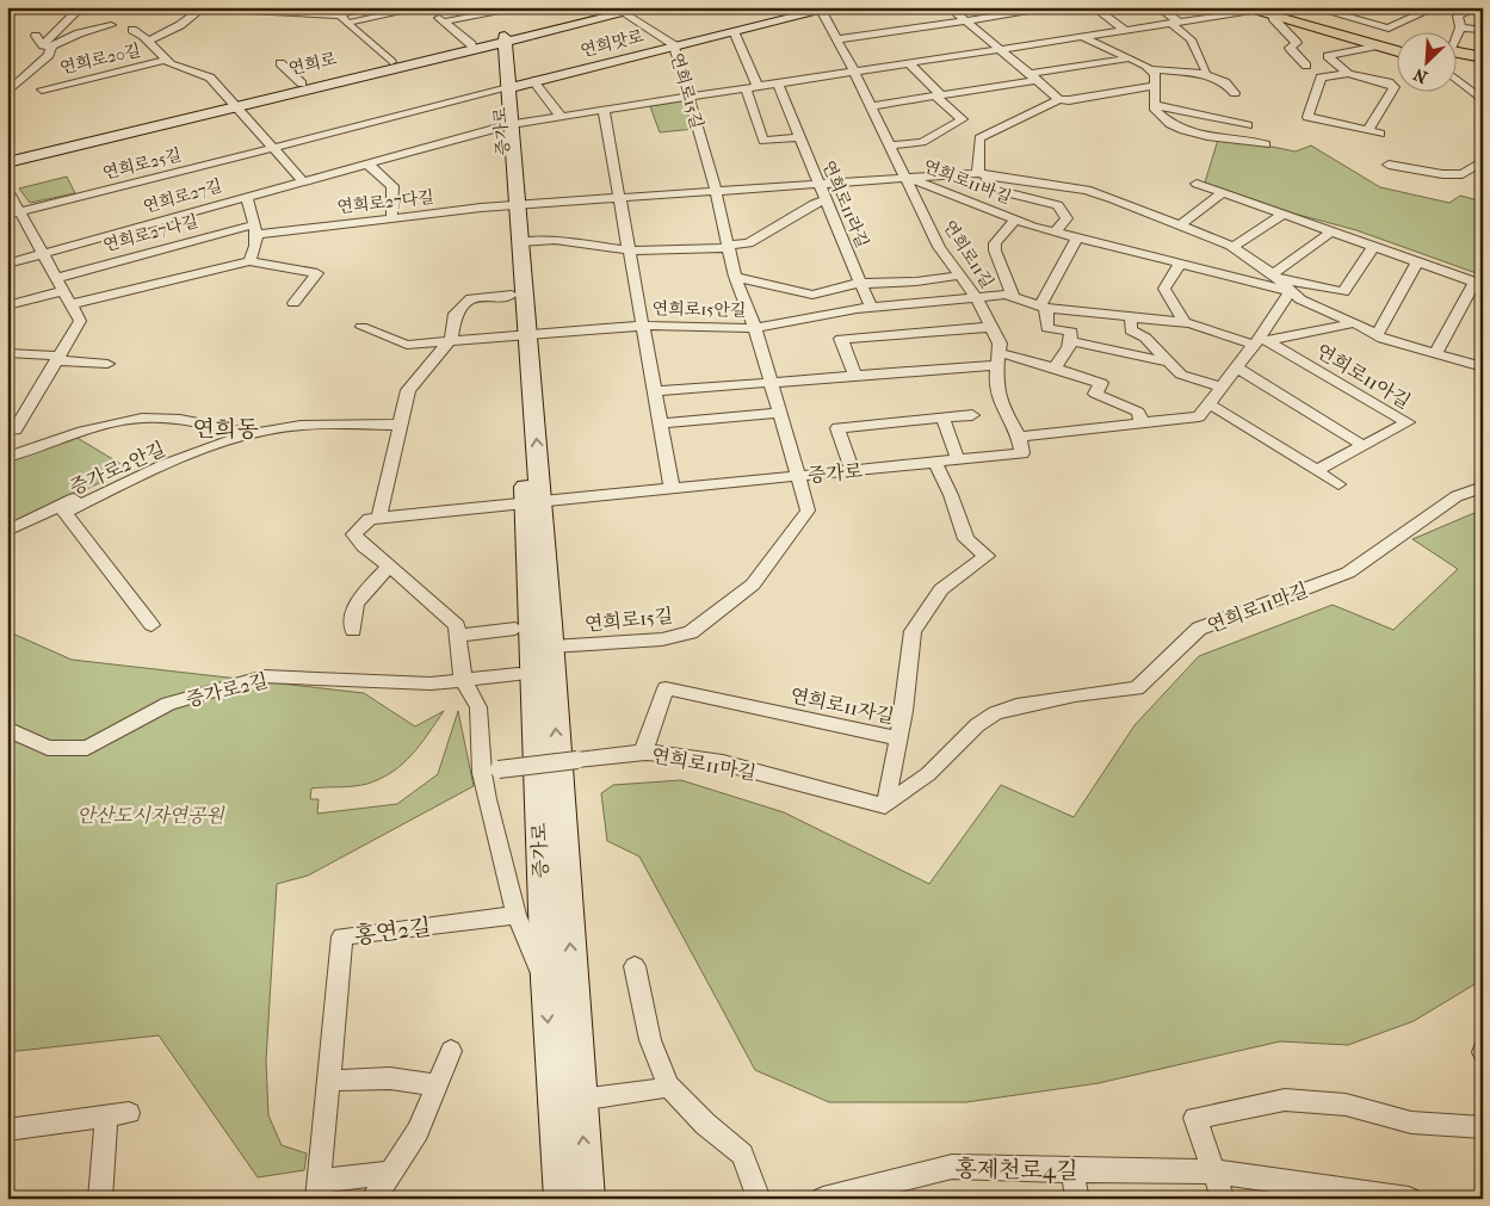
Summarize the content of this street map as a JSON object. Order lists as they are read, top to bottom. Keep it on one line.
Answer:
{"streets":{"main road":["연희맛로","연희로","증가로"],"street":["연희로20길","연희로15길","연희로25길","연희로11바길","연희로27길","연희로27다길","연희로11라길","연희로27나길","연희로11길","연희로15안길","연희로11아길","증가로2안길","연희로11마길","증가로2길","연희로11자길","홍연2길","홍제천로4길"]},"crossings":[["연희맛로","연희로15길"],["연희맛로","증가로"],["연희맛로","연희로25길"],["연희맛로","연희로11길"],["연희로20길","연희로"],["연희로","연희로15길"],["연희로","증가로"],["연희로15길","증가로"],["연희로15길","연희로15안길"],["증가로","연희로25길"],["증가로","연희로27길"],["증가로","연희로27다길"],["증가로","연희로11길"],["증가로","연희로15안길"],["증가로","연희로11자길"],["연희로11바길","연희로11길"],["연희로27다길","연희로27나길"],["연희로11마길","연희로11자길"]],"districts":["연희동"],"parks":["안산도시자연공원"],"north":"bottom left"}
